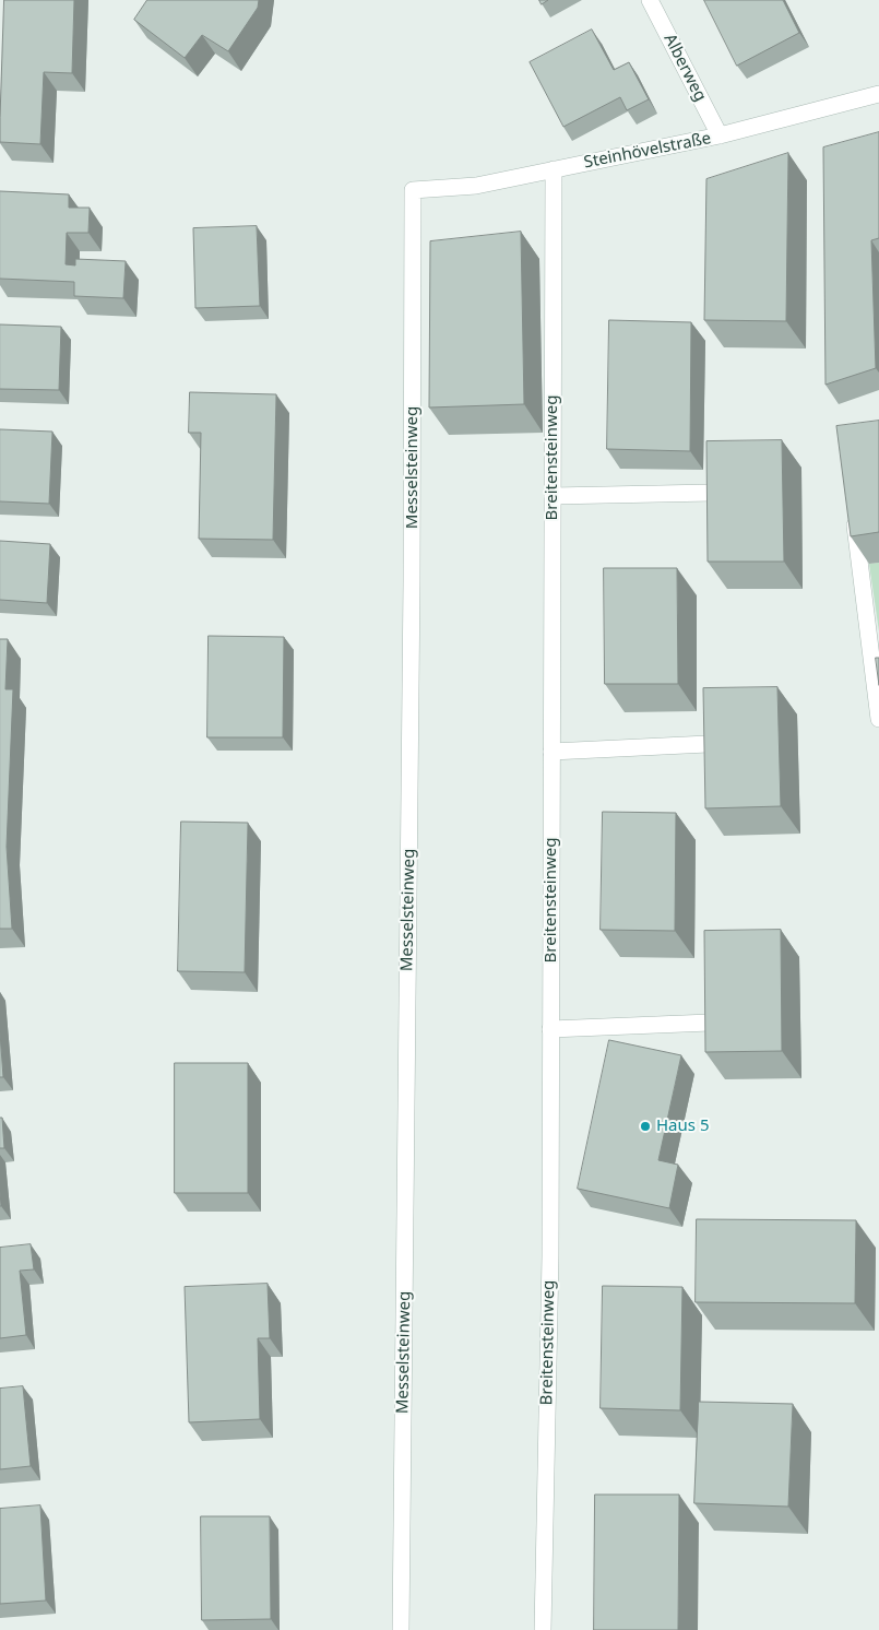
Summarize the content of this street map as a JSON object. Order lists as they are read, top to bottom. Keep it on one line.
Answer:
{"streets":{"street":["Alberweg","Steinhövelstraße","Breitensteinweg","Messelsteinweg"]},"crossings":[["Alberweg","Steinhövelstraße"],["Steinhövelstraße","Breitensteinweg"],["Steinhövelstraße","Messelsteinweg"]],"places":["Haus 5"]}
